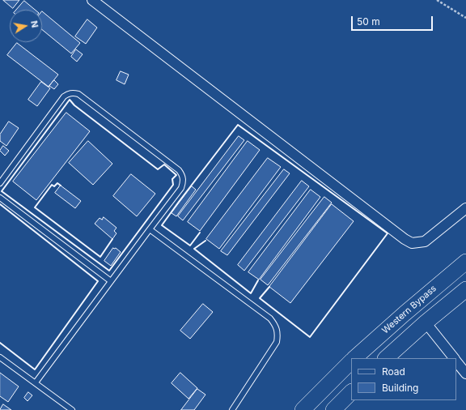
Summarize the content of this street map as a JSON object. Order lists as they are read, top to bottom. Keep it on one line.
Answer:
{"streets":{"main road":["Western Bypass"]},"legend":["Road","Building"],"scale_bar":"50 m","north":"right"}
